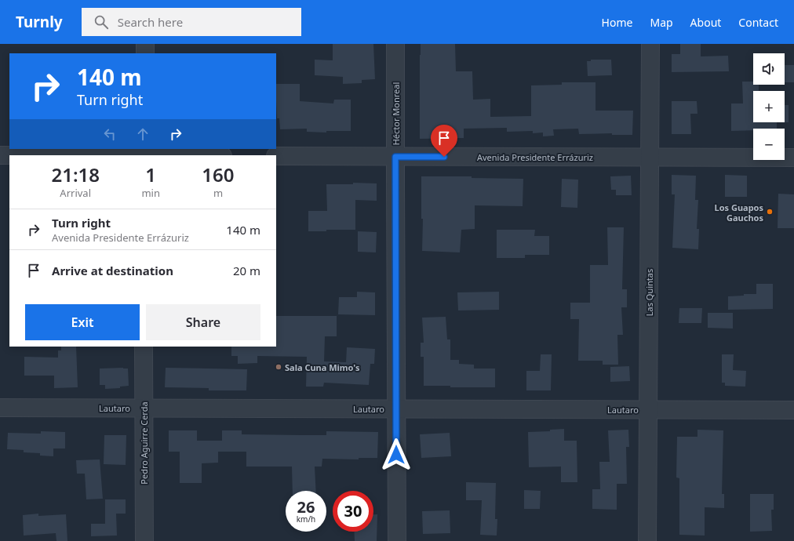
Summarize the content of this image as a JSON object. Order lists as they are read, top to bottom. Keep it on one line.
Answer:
{"streets":{"street":["Héctor Monreal","Avenida Presidente Errázuriz","Las Quintas","Lautaro","Pedro Aguirre Cerda"]},"crossings":[["Héctor Monreal","Avenida Presidente Errázuriz"],["Héctor Monreal","Lautaro"],["Avenida Presidente Errázuriz","Las Quintas"],["Las Quintas","Lautaro"],["Lautaro","Pedro Aguirre Cerda"]],"places":["Los Guapos Gauchos","Sala Cuna Mimo's"],"page":{"header":"Turnly","search":"Search here","nav":["Home","Map","About","Contact"],"map_buttons":["+","−"],"turn":["140 m","Turn right"],"eta":["21:18","Arrival","1","min","160","m"],"list":[{"name":"Turn right","note":"Avenida Presidente Errázuriz","value":"140 m"},{"name":"Arrive at destination","value":"20 m"}],"buttons":["Exit","Share"],"speed":"26 km/h","limit":"30"}}
